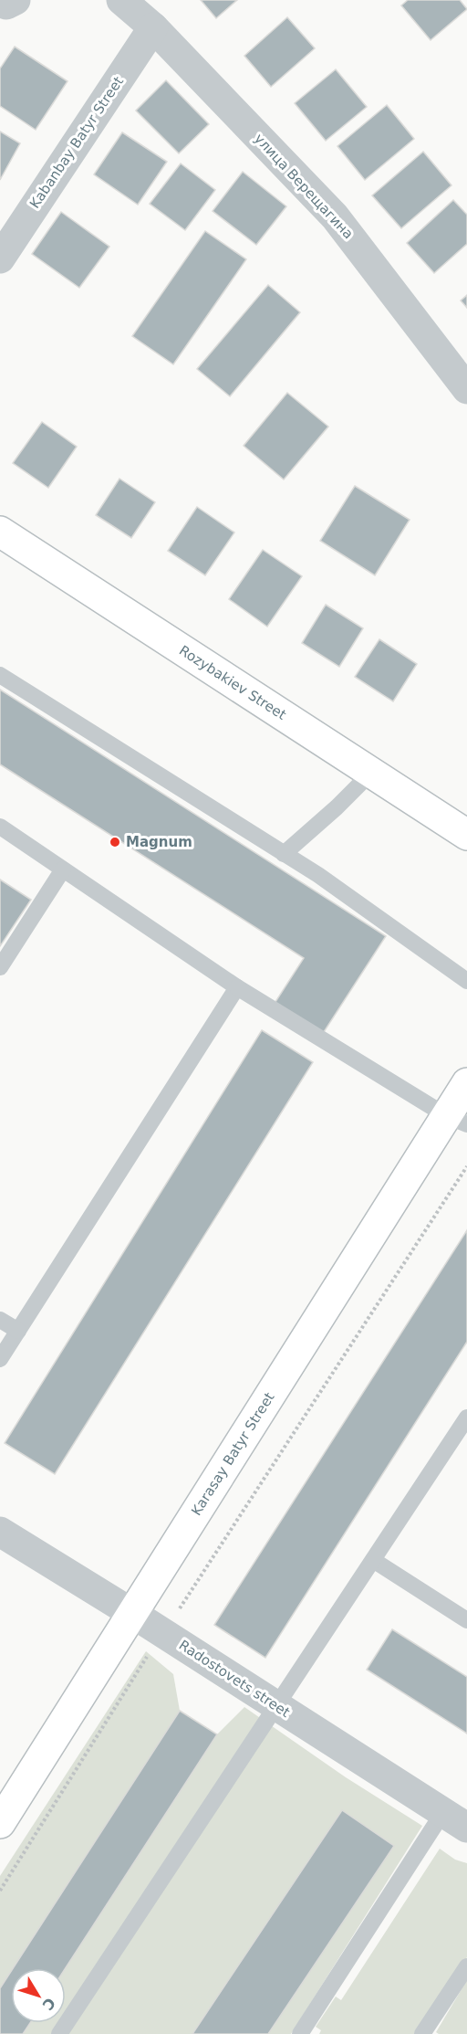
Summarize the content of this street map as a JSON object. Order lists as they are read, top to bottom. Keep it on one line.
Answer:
{"streets":{"street":["Kabanbay Batyr Street","улица Верещагина","Rozybakiev Street","Karasay Batyr Street","Radostovets street"]},"crossings":[["Kabanbay Batyr Street","улица Верещагина"],["Karasay Batyr Street","Radostovets street"]],"places":["Magnum"],"north":"bottom right"}
